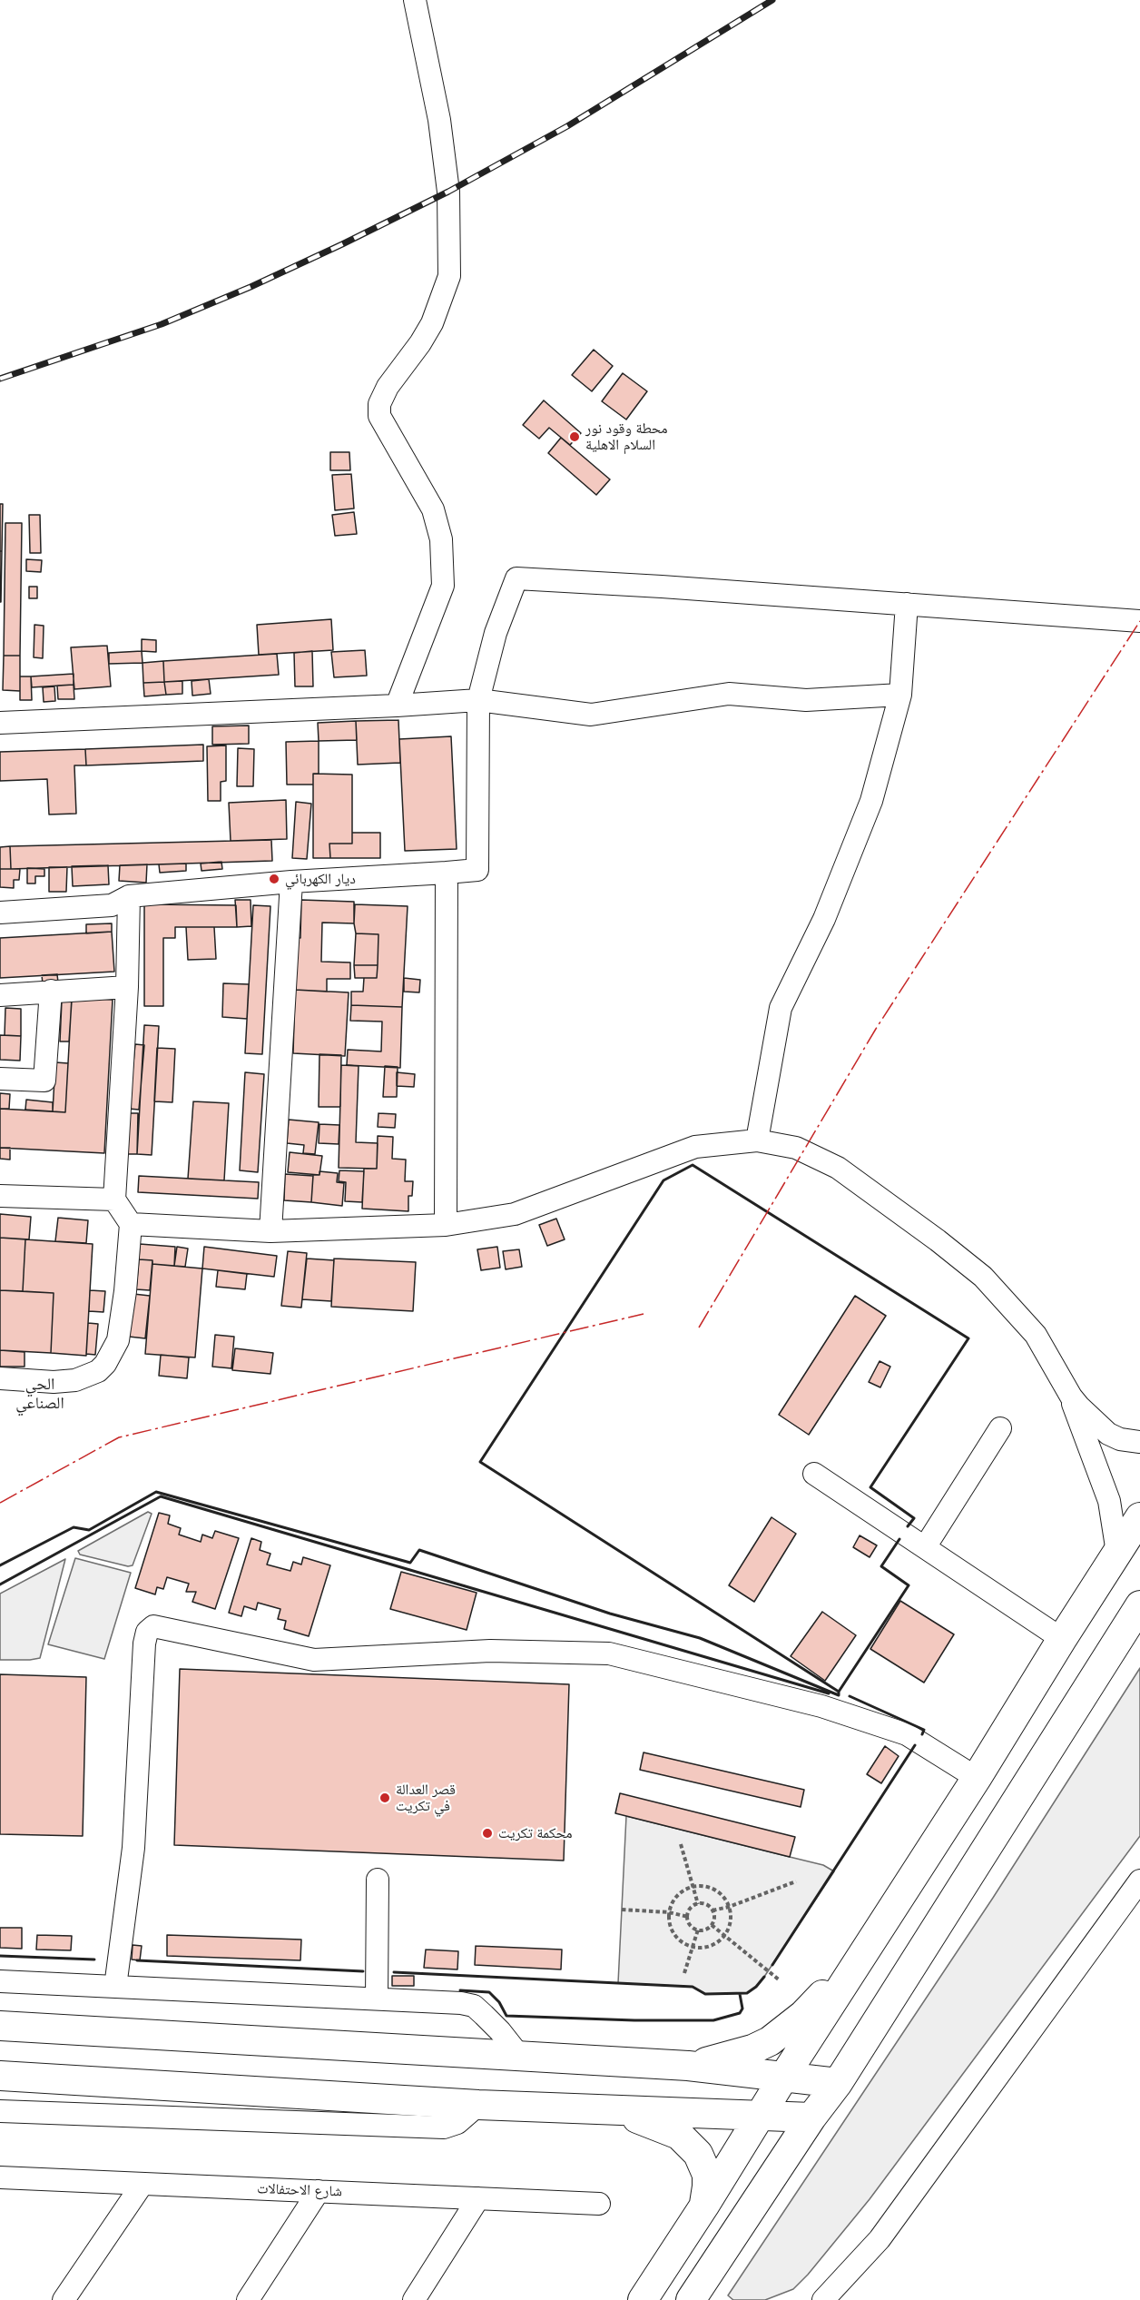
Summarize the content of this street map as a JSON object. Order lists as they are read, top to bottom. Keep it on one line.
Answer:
{"streets":{"street":["شارع الاحتفالات"]},"districts":["الحي الصناعي"],"places":["محطة وقود نور السلام الاهلية","ديار الكهربائي","قصر العدالة في تكريت","محكمة تكريت"]}
